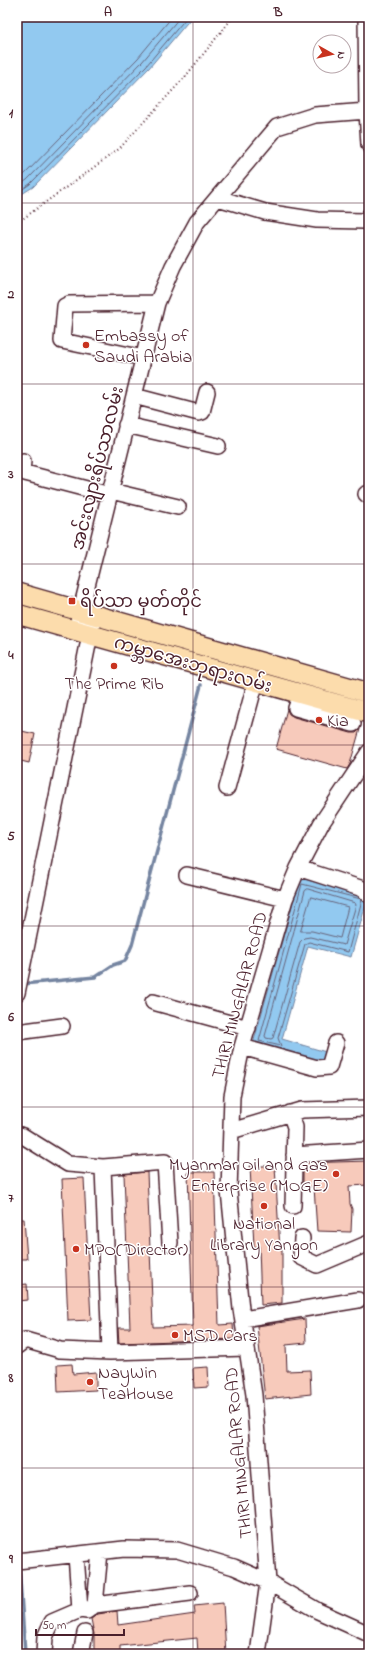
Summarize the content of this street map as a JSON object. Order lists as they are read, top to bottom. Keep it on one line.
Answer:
{"streets":{"main road":["ကမ္ဘာအေးဘုရားလမ်း"],"street":["အင်းလျားရိပ်သာလမ်း","THIRI MINGALAR ROAD"]},"crossings":[["အင်းလျားရိပ်သာလမ်း","ကမ္ဘာအေးဘုရားလမ်း"]],"places":{"other":["Embassy of Saudi Arabia","The Prime Rib","Kia","Myanmar Oil and Gas Enterprise (MOGE)","National Library Yangon","MPO(Director)","MSD Cars","NayWin TeaHouse"],"transit":["ရိပ်သာ မှတ်တိုင်"]},"scale_bar":"50 m","north":"right","grid":{"columns":["A","B"],"rows":["1","2","3","4","5","6","7","8","9"]}}
